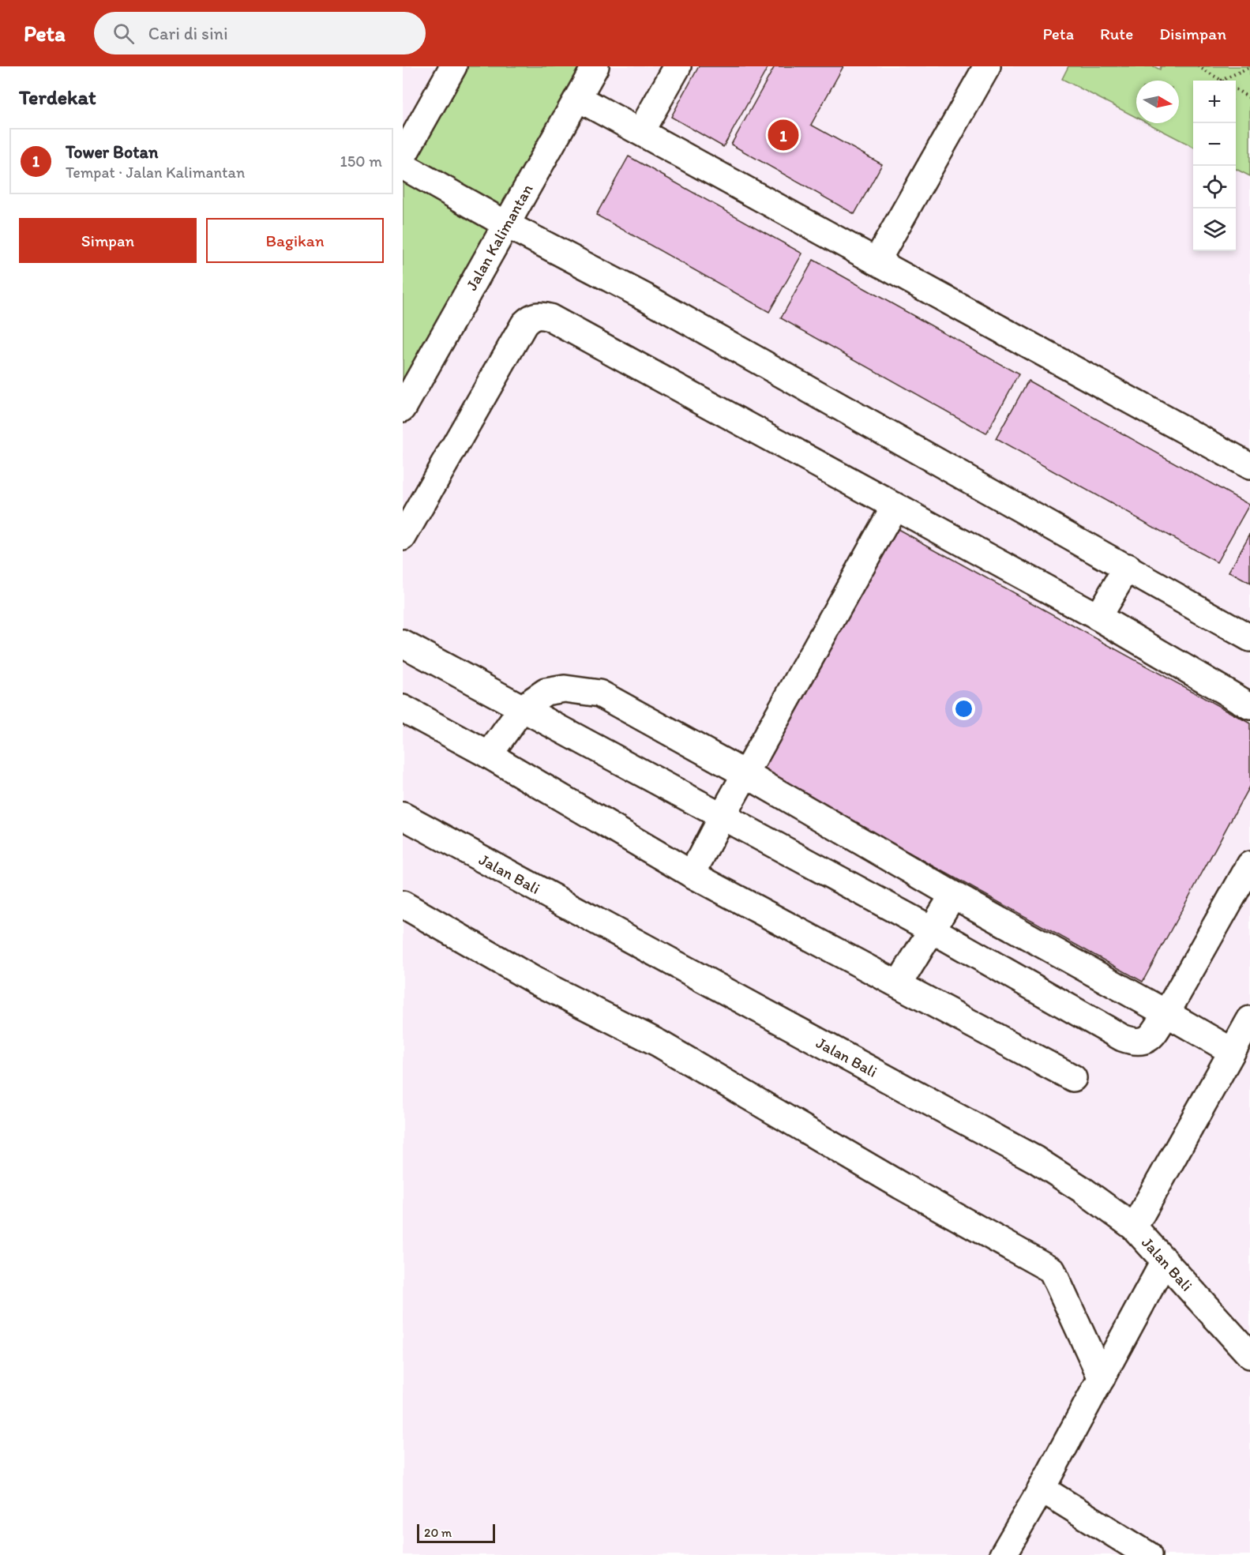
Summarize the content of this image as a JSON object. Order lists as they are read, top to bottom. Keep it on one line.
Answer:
{"streets":{"street":["Jalan Kalimantan","Jalan Bali"]},"scale_bar":"20 m","north":"right","page":{"header":"Peta","search":"Cari di sini","nav":["Peta","Rute","Disimpan"],"heading":"Terdekat","map_buttons":["+","−"],"pins":"1","list":[{"mark":"1","name":"Tower Botan","note":"Tempat · Jalan Kalimantan","value":"150 m"}],"buttons":["Simpan","Bagikan"],"scale":"20 m"}}
